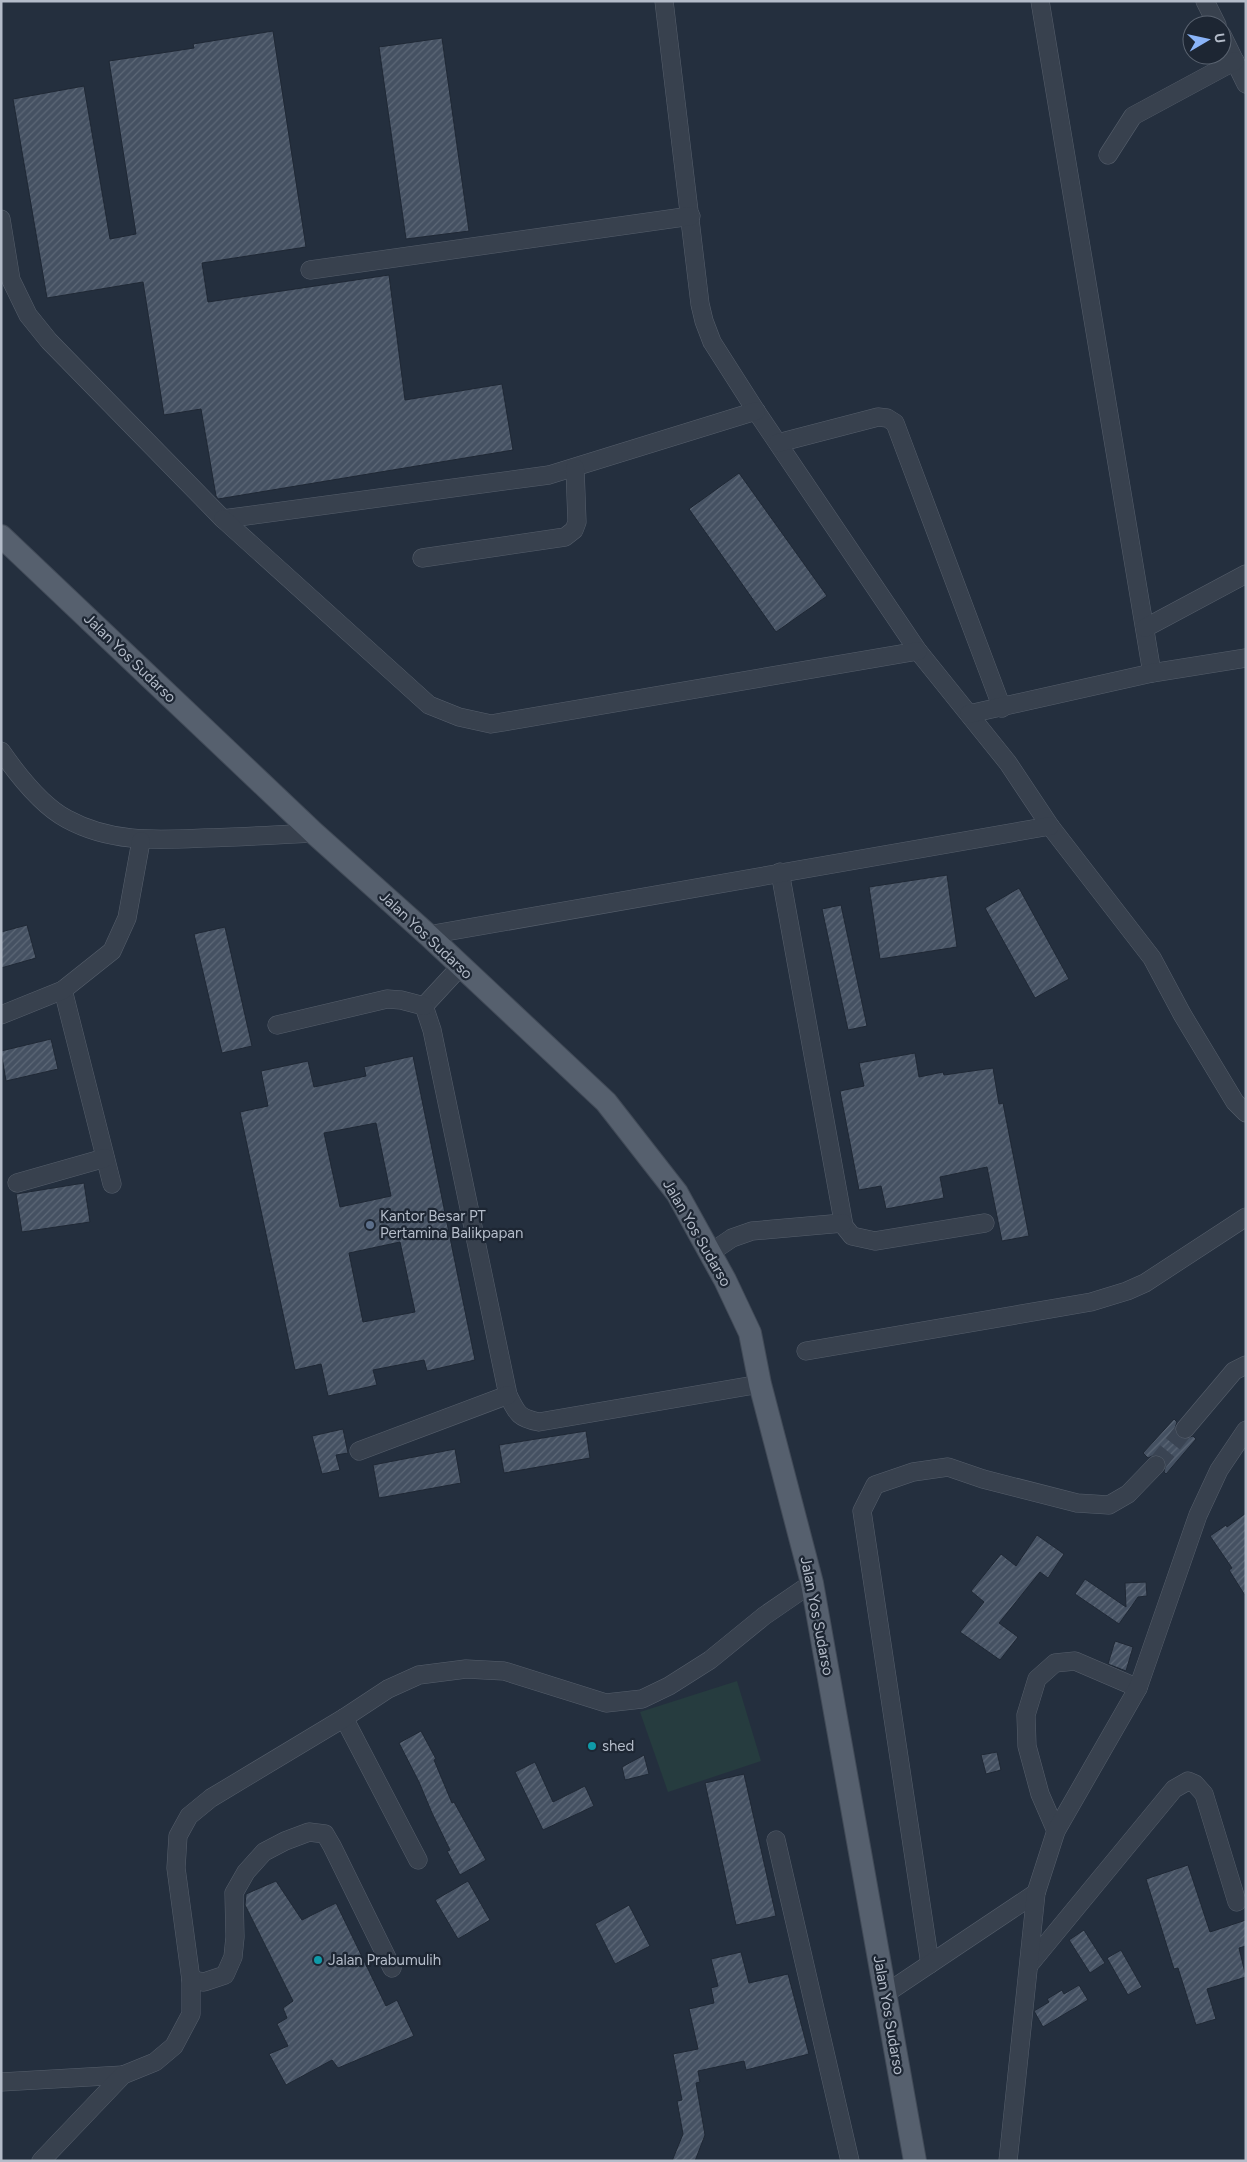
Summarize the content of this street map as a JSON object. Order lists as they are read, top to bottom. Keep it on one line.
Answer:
{"streets":{"main road":["Jalan Yos Sudarso"]},"places":["Kantor Besar PT Pertamina Balikpapan","shed","Jalan Prabumulih"],"north":"right"}
